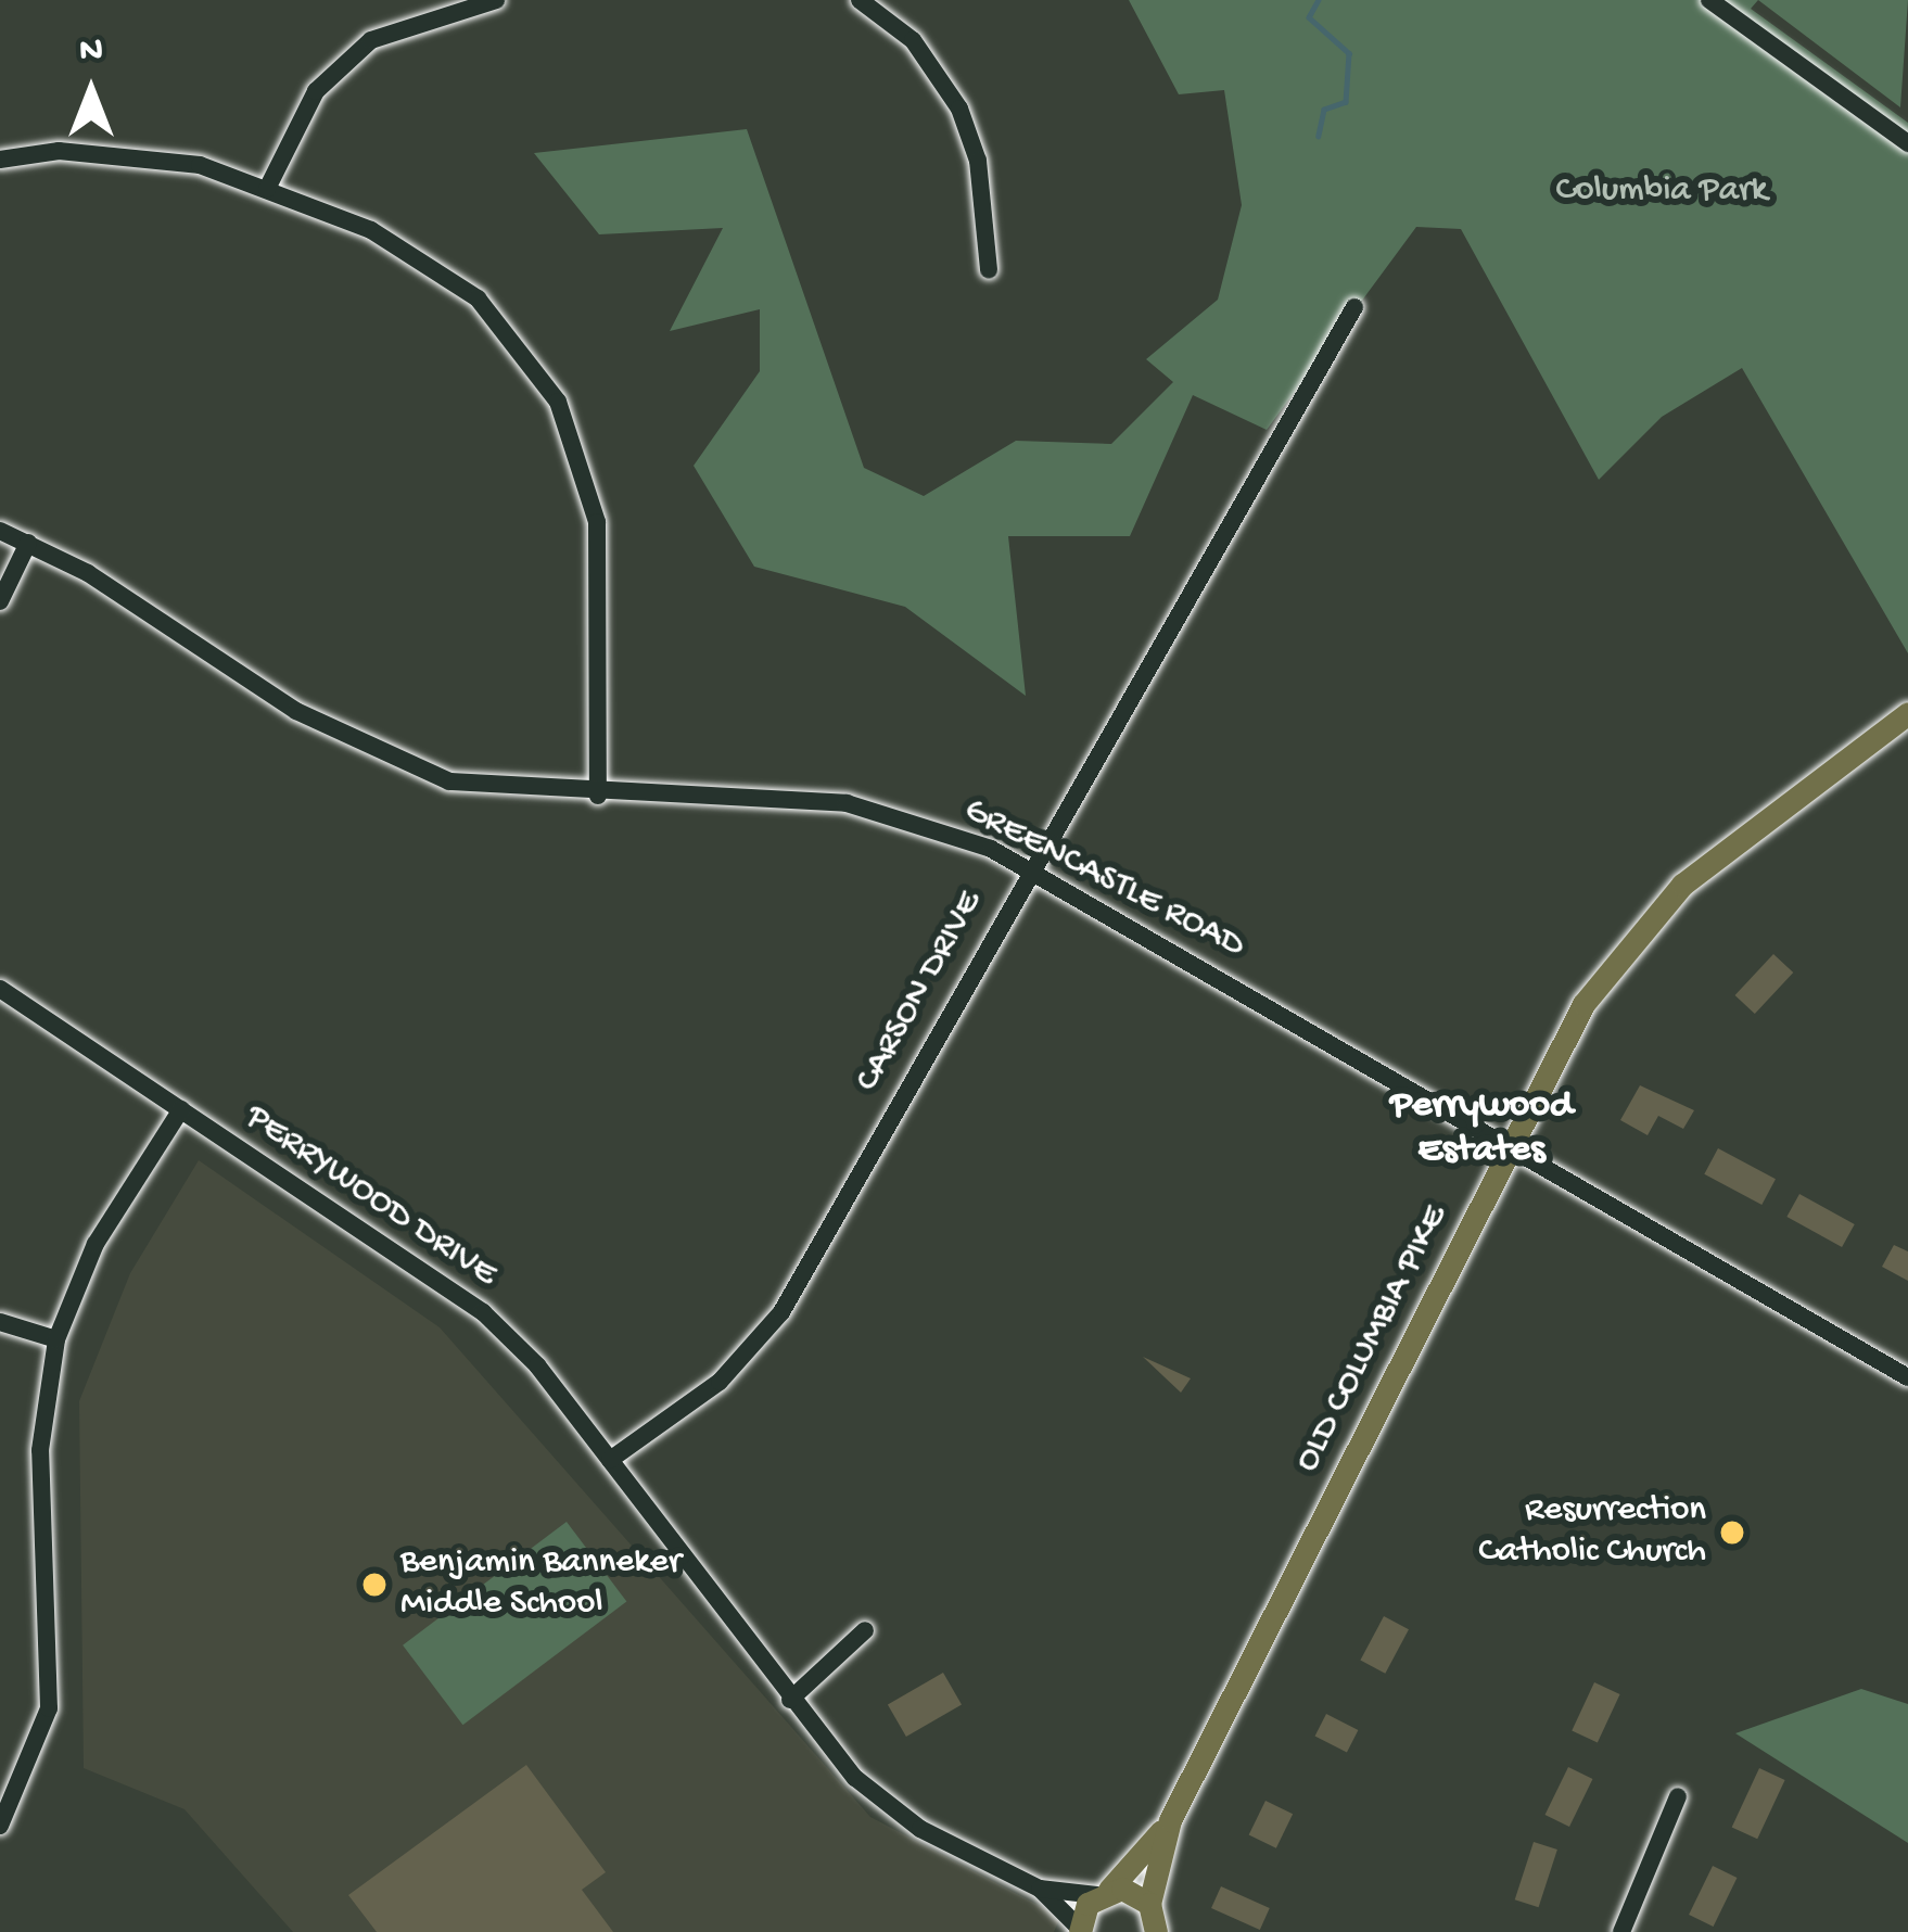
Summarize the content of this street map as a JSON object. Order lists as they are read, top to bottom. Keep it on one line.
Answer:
{"streets":{"main road":["OLD COLUMBIA PIKE"],"street":["GREENCASTLE ROAD","CARSON DRIVE","PERRYWOOD DRIVE"]},"crossings":[["GREENCASTLE ROAD","CARSON DRIVE"],["GREENCASTLE ROAD","OLD COLUMBIA PIKE"],["CARSON DRIVE","PERRYWOOD DRIVE"],["PERRYWOOD DRIVE","OLD COLUMBIA PIKE"]],"districts":["Perrywood Estates"],"parks":["Columbia Park"],"places":["Resurrection Catholic Church","Benjamin Banneker Middle School"],"north":"top"}
